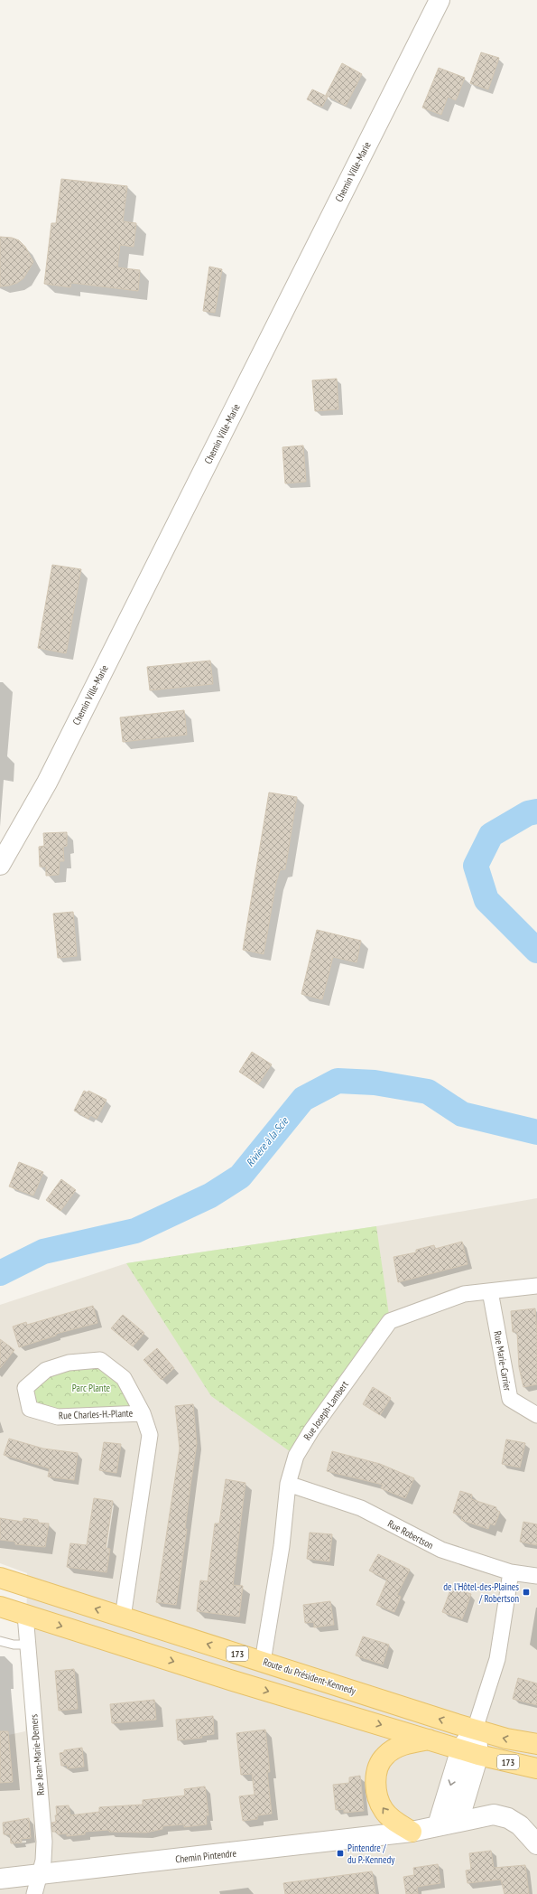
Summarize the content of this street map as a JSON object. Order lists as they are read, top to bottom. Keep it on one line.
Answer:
{"streets":{"main road":["173","Route du Président-Kennedy"],"street":["Chemin Ville-Marie","Rue Marie-Carrier","Rue Joseph-Lambert","Rue Charles-H.-Plante","Rue Robertson","Rue Jean-Marie-Demers","Chemin Pintendre"]},"crossings":[["Rue Marie-Carrier","Rue Joseph-Lambert"],["Rue Joseph-Lambert","Rue Robertson"],["Rue Joseph-Lambert","Route du Président-Kennedy"],["Rue Charles-H.-Plante","Route du Président-Kennedy"],["173","Rue Jean-Marie-Demers"],["173","Chemin Pintendre"],["Rue Jean-Marie-Demers","Chemin Pintendre"]],"water":["Rivière à la Scie"],"parks":["Parc Plante"],"places":{"transit":["de l'Hôtel-des-Plaines / Robertson","Pintendre / du P.-Kennedy"]}}
